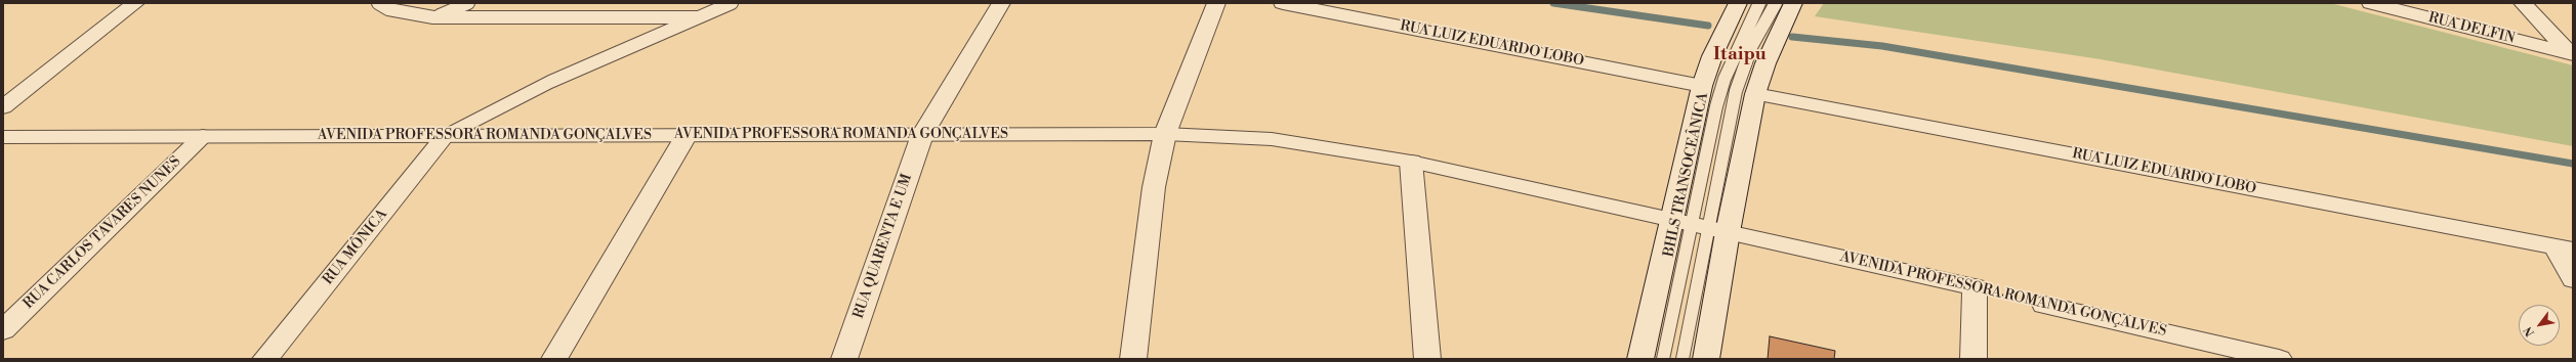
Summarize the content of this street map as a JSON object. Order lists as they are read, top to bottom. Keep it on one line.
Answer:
{"streets":{"street":["RUA DELFIN","RUA LUIZ EDUARDO LOBO","AVENIDA PROFESSORA ROMANDA GONÇALVES","RUA CARLOS TAVARES NUNES","RUA QUARENTA E UM","RUA MÔNICA"],"lane":["BHLS TRANSOCEÂNICA"]},"crossings":[["AVENIDA PROFESSORA ROMANDA GONÇALVES","BHLS TRANSOCEÂNICA"],["AVENIDA PROFESSORA ROMANDA GONÇALVES","RUA CARLOS TAVARES NUNES"],["AVENIDA PROFESSORA ROMANDA GONÇALVES","RUA QUARENTA E UM"],["AVENIDA PROFESSORA ROMANDA GONÇALVES","RUA MÔNICA"]],"districts":["Itaipu"],"north":"bottom left"}
